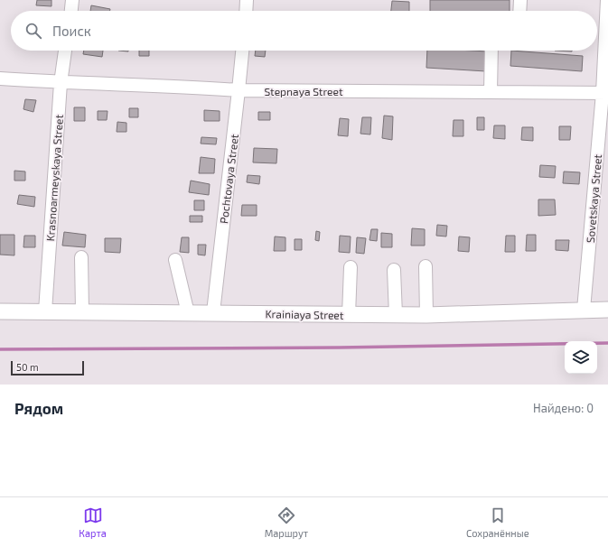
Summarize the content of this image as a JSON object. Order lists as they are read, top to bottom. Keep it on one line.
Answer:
{"streets":{"main road":["Krainiaya Street"],"street":["Stepnaya Street","Krasnoarmeyskaya Street","Pochtovaya Street","Sovetskaya Street"]},"crossings":[["Stepnaya Street","Krasnoarmeyskaya Street"],["Stepnaya Street","Pochtovaya Street"],["Stepnaya Street","Sovetskaya Street"],["Krasnoarmeyskaya Street","Krainiaya Street"],["Pochtovaya Street","Krainiaya Street"],["Sovetskaya Street","Krainiaya Street"]],"scale_bar":"50 m","page":{"search":"Поиск","scale":"50 m","heading":["Рядом","Найдено: 0"],"nav":["Карта","Маршрут","Сохранённые"]}}
